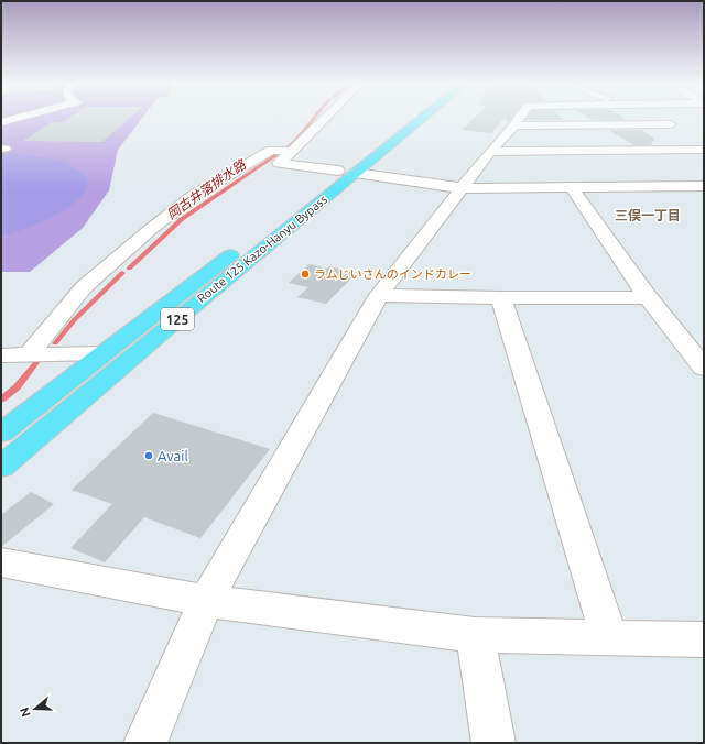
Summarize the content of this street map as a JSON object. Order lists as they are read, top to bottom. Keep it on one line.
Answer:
{"streets":{"highway":["Route 125 Kazo-Hanyu Bypass","125"]},"districts":["三俣一丁目"],"water":["岡古井落排水路"],"places":["ラムじいさんのインドカレー","Avail"],"north":"left"}
